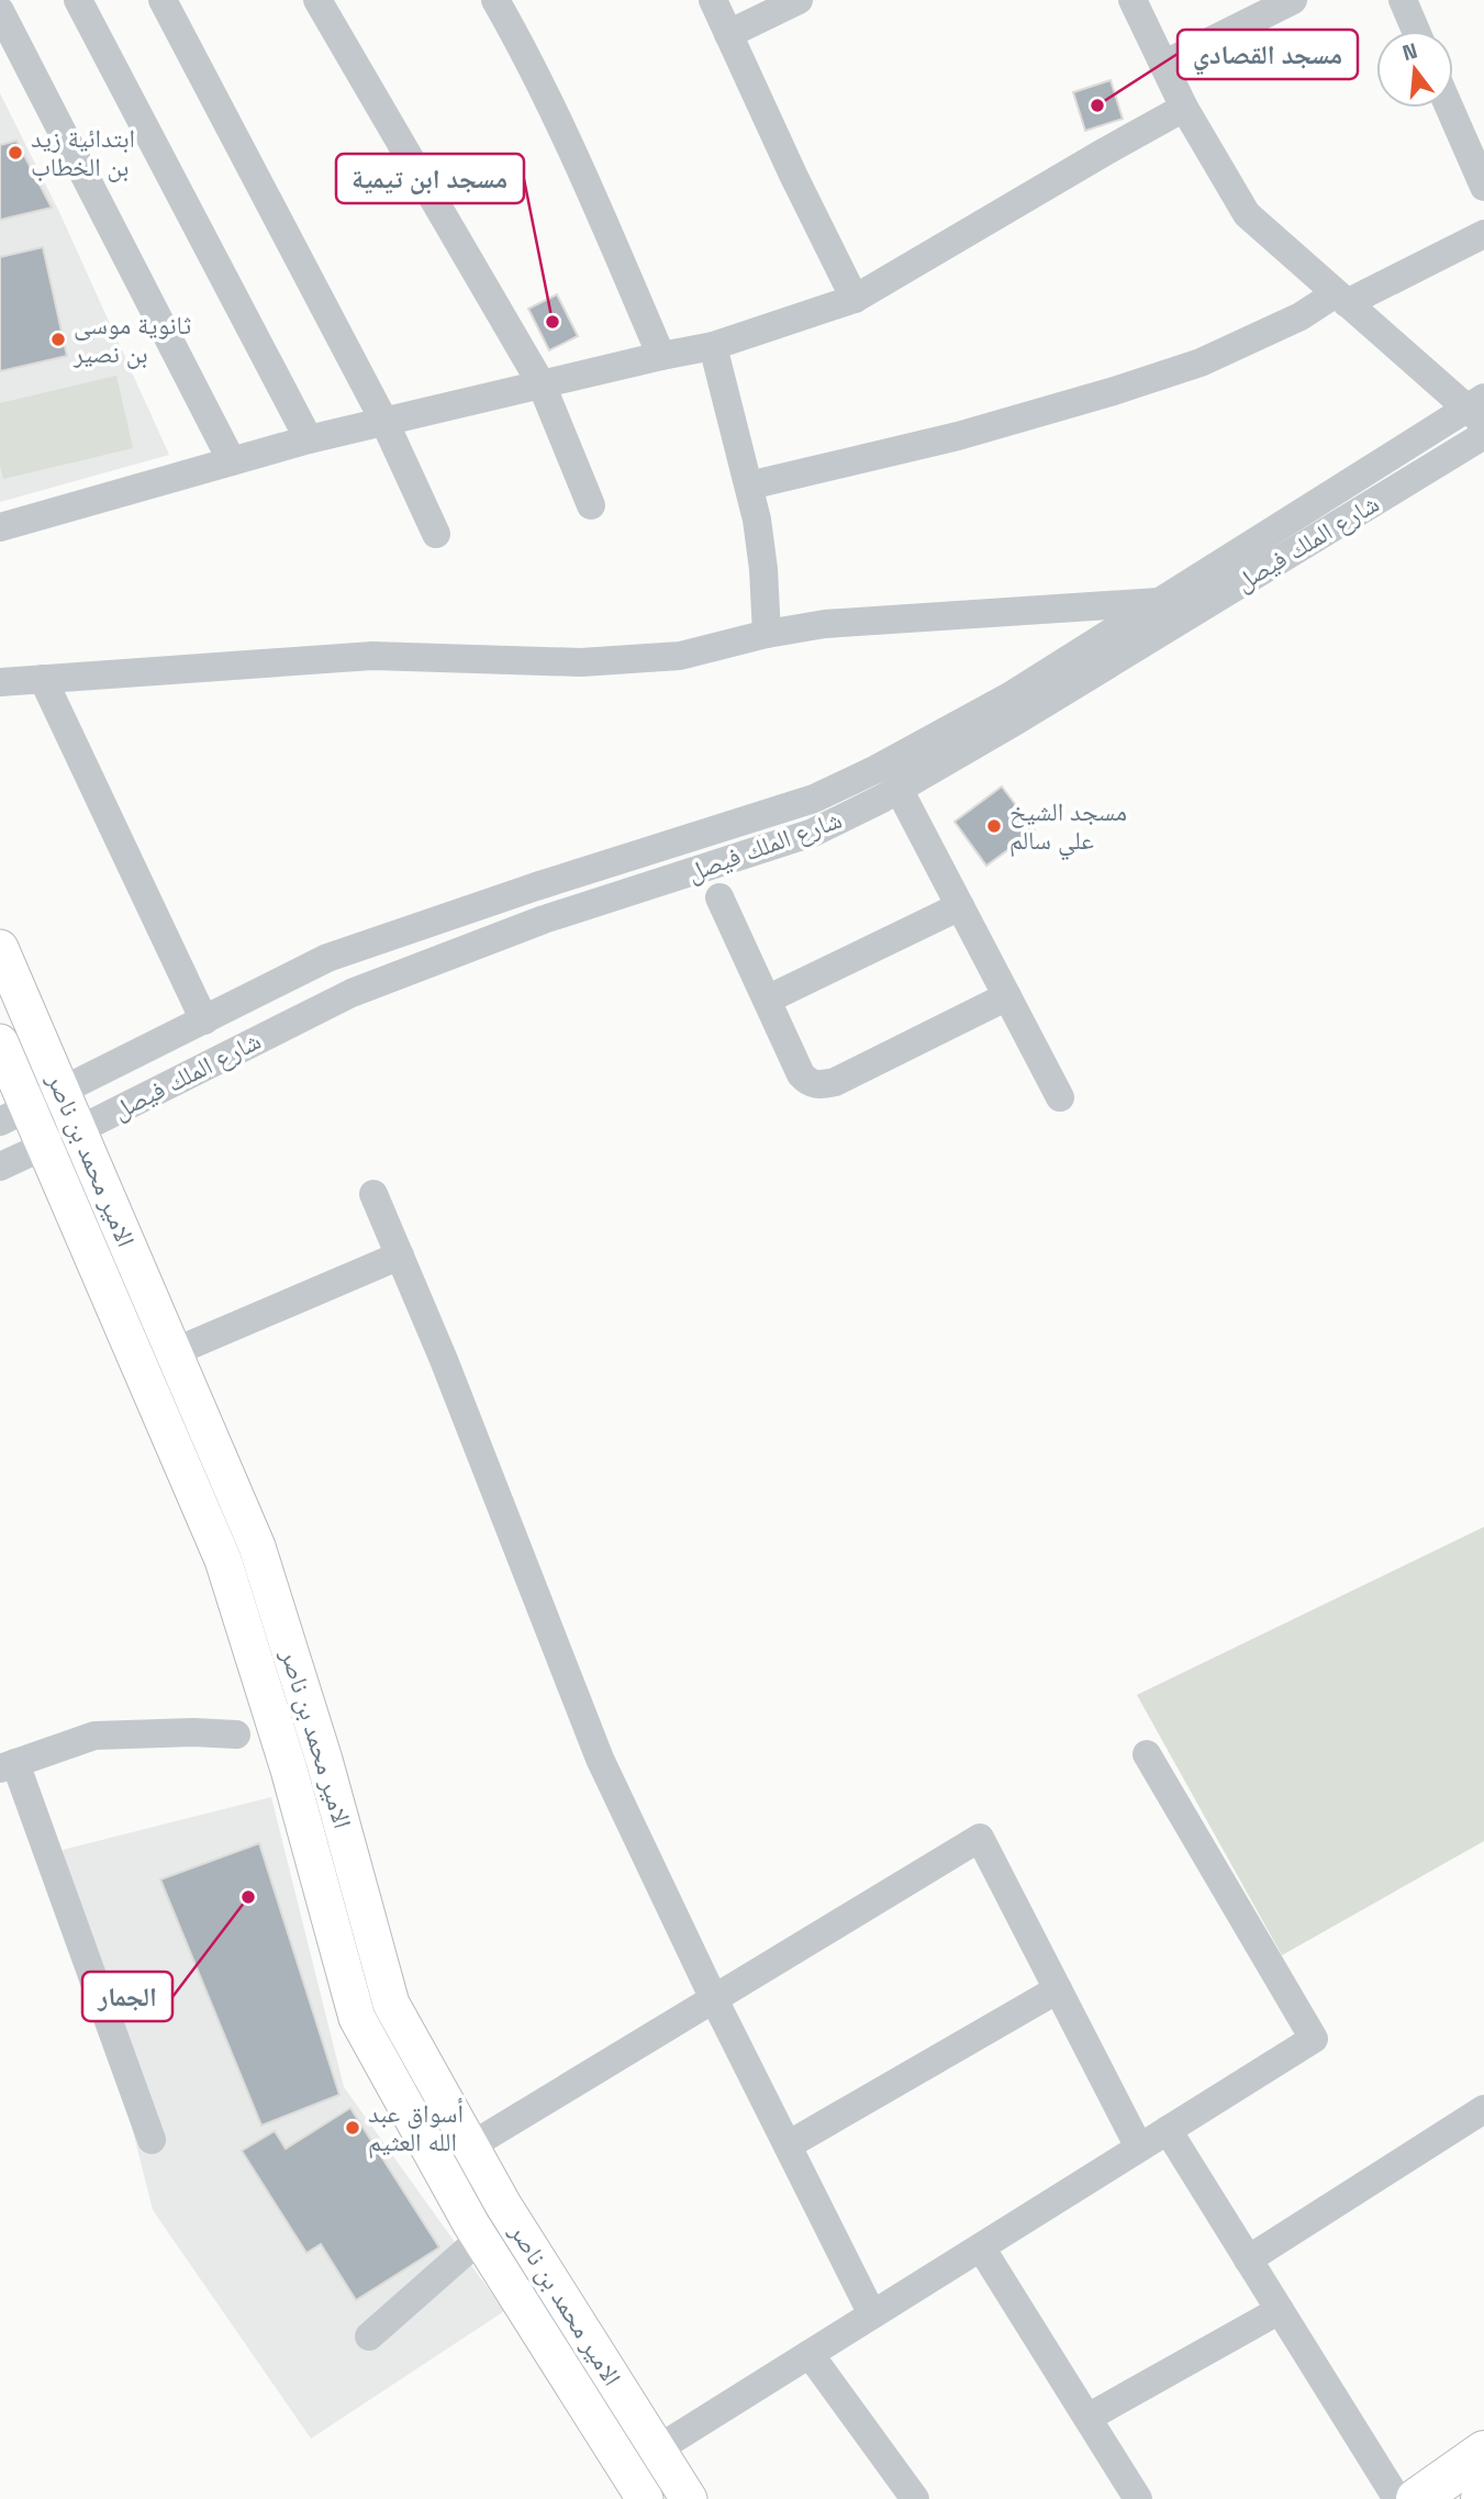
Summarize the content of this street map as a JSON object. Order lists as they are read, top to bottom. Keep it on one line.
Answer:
{"streets":{"main road":["الامير محمد بن ناصر"],"street":["شارع الملك فيصل"]},"crossings":[["شارع الملك فيصل","الامير محمد بن ناصر"]],"places":["مسجد القصادي","ابتدائية زيد بن الخطاب","مسجد ابن تيمية","ثانوية موسى بن نصير","مسجد الشيخ علي سالم","الجمار","أسواق عبد الله العثيم"],"north":"top"}
